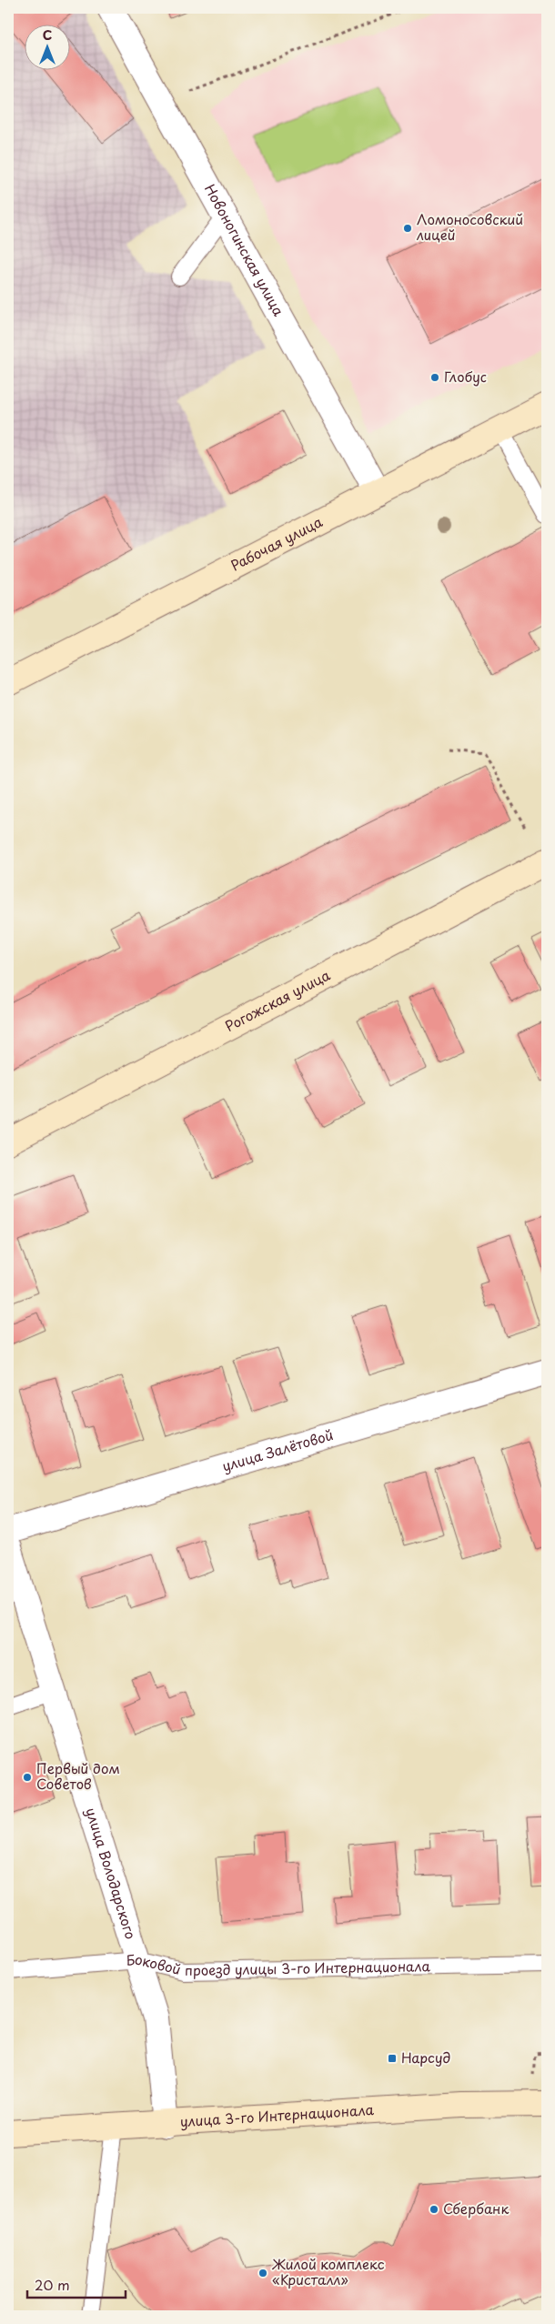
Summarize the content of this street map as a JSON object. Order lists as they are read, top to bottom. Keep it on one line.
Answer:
{"streets":{"main road":["Рабочая улица","Рогожская улица","улица 3-го Интернационала"],"street":["Новоногинская улица","улица Залётовой","улица Володарского"],"lane":["Боковой проезд улицы 3-го Интернационала"]},"crossings":[["Новоногинская улица","Рабочая улица"],["улица Володарского","Боковой проезд улицы 3-го Интернационала"],["улица Володарского","улица 3-го Интернационала"]],"places":{"other":["Ломоносовский лицей","Глобус","Первый дом Советов","Сбербанк","Жилой комплекс «Кристалл»"],"transit":["Нарсуд"]},"scale_bar":"20 m","north":"top"}
